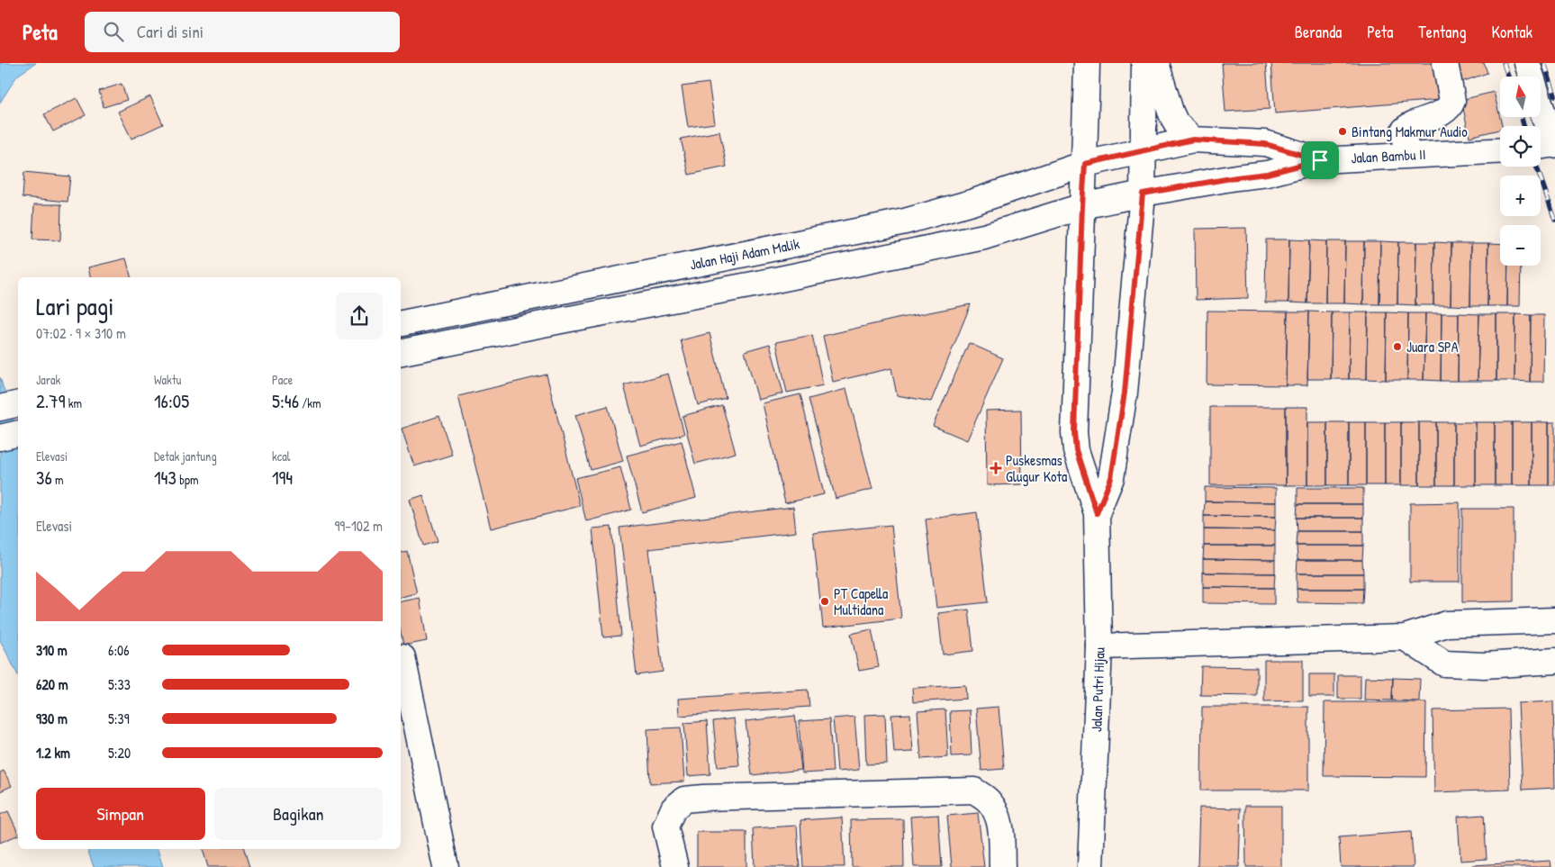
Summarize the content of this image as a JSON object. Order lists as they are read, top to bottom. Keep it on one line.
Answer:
{"streets":{"main road":["Jalan Bambu II","Jalan Haji Adam Malik","Jalan Putri Hijau"]},"crossings":[["Jalan Bambu II","Jalan Haji Adam Malik"],["Jalan Bambu II","Jalan Putri Hijau"],["Jalan Haji Adam Malik","Jalan Putri Hijau"]],"places":{"other":["Bintang Makmur Audio","Juara SPA","PT Capella Multidana"],"health":["Puskesmas Glugur Kota"]},"north":"top","page":{"header":"Peta","search":"Cari di sini","nav":["Beranda","Peta","Tentang","Kontak"],"map_buttons":["+","−"],"heading":["Lari pagi","07:02 · 9 × 310 m"],"stats":[["Jarak","2.79 km"],["Waktu","16:05"],["Pace","5:46 /km"],["Elevasi","36 m"],["Detak jantung","143 bpm"],["kcal","194"]],"chart":["Elevasi","99–102 m"],"list":[{"name":"310 m","note":"6:06"},{"name":"620 m","note":"5:33"},{"name":"930 m","note":"5:39"},{"name":"1.2 km","note":"5:20"}],"buttons":["Simpan","Bagikan"]}}
